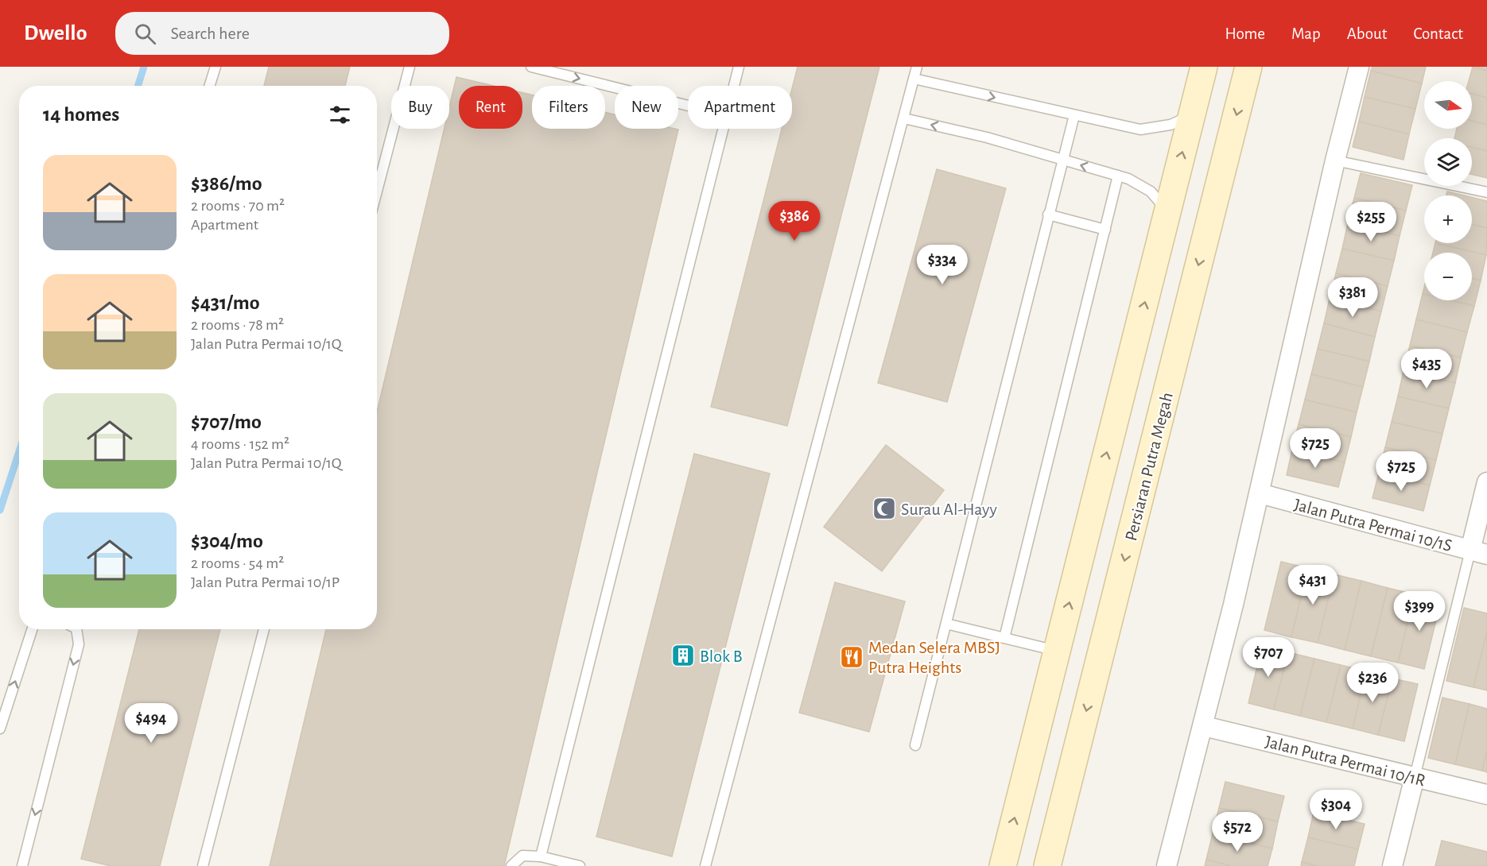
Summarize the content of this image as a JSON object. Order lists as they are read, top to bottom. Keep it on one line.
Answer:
{"streets":{"street":["Persiaran Putra Megah","Jalan Putra Permai 10/1S","Jalan Putra Permai 10/1R"]},"places":{"mosque":["Surau Al-Hayy"],"building":["Blok B"],"restaurant":["Medan Selera MBSJ Putra Heights"]},"north":"right","page":{"header":"Dwello","search":"Search here","nav":["Home","Map","About","Contact"],"map_buttons":["+","−"],"chip":["Buy","Rent","Filters","New","Apartment"],"heading":"14 homes","list":[{"name":"$386/mo","note":"2 rooms · 70 m² · Apartment"},{"name":"$431/mo","note":"2 rooms · 78 m² · Jalan Putra Permai 10/1Q"},{"name":"$707/mo","note":"4 rooms · 152 m² · Jalan Putra Permai 10/1Q"},{"name":"$304/mo","note":"2 rooms · 54 m² · Jalan Putra Permai 10/1P"}],"price":["$386","$255","$334","$381","$435","$725","$725","$431","$399","$707","$236","$494","$304","$572"]}}
